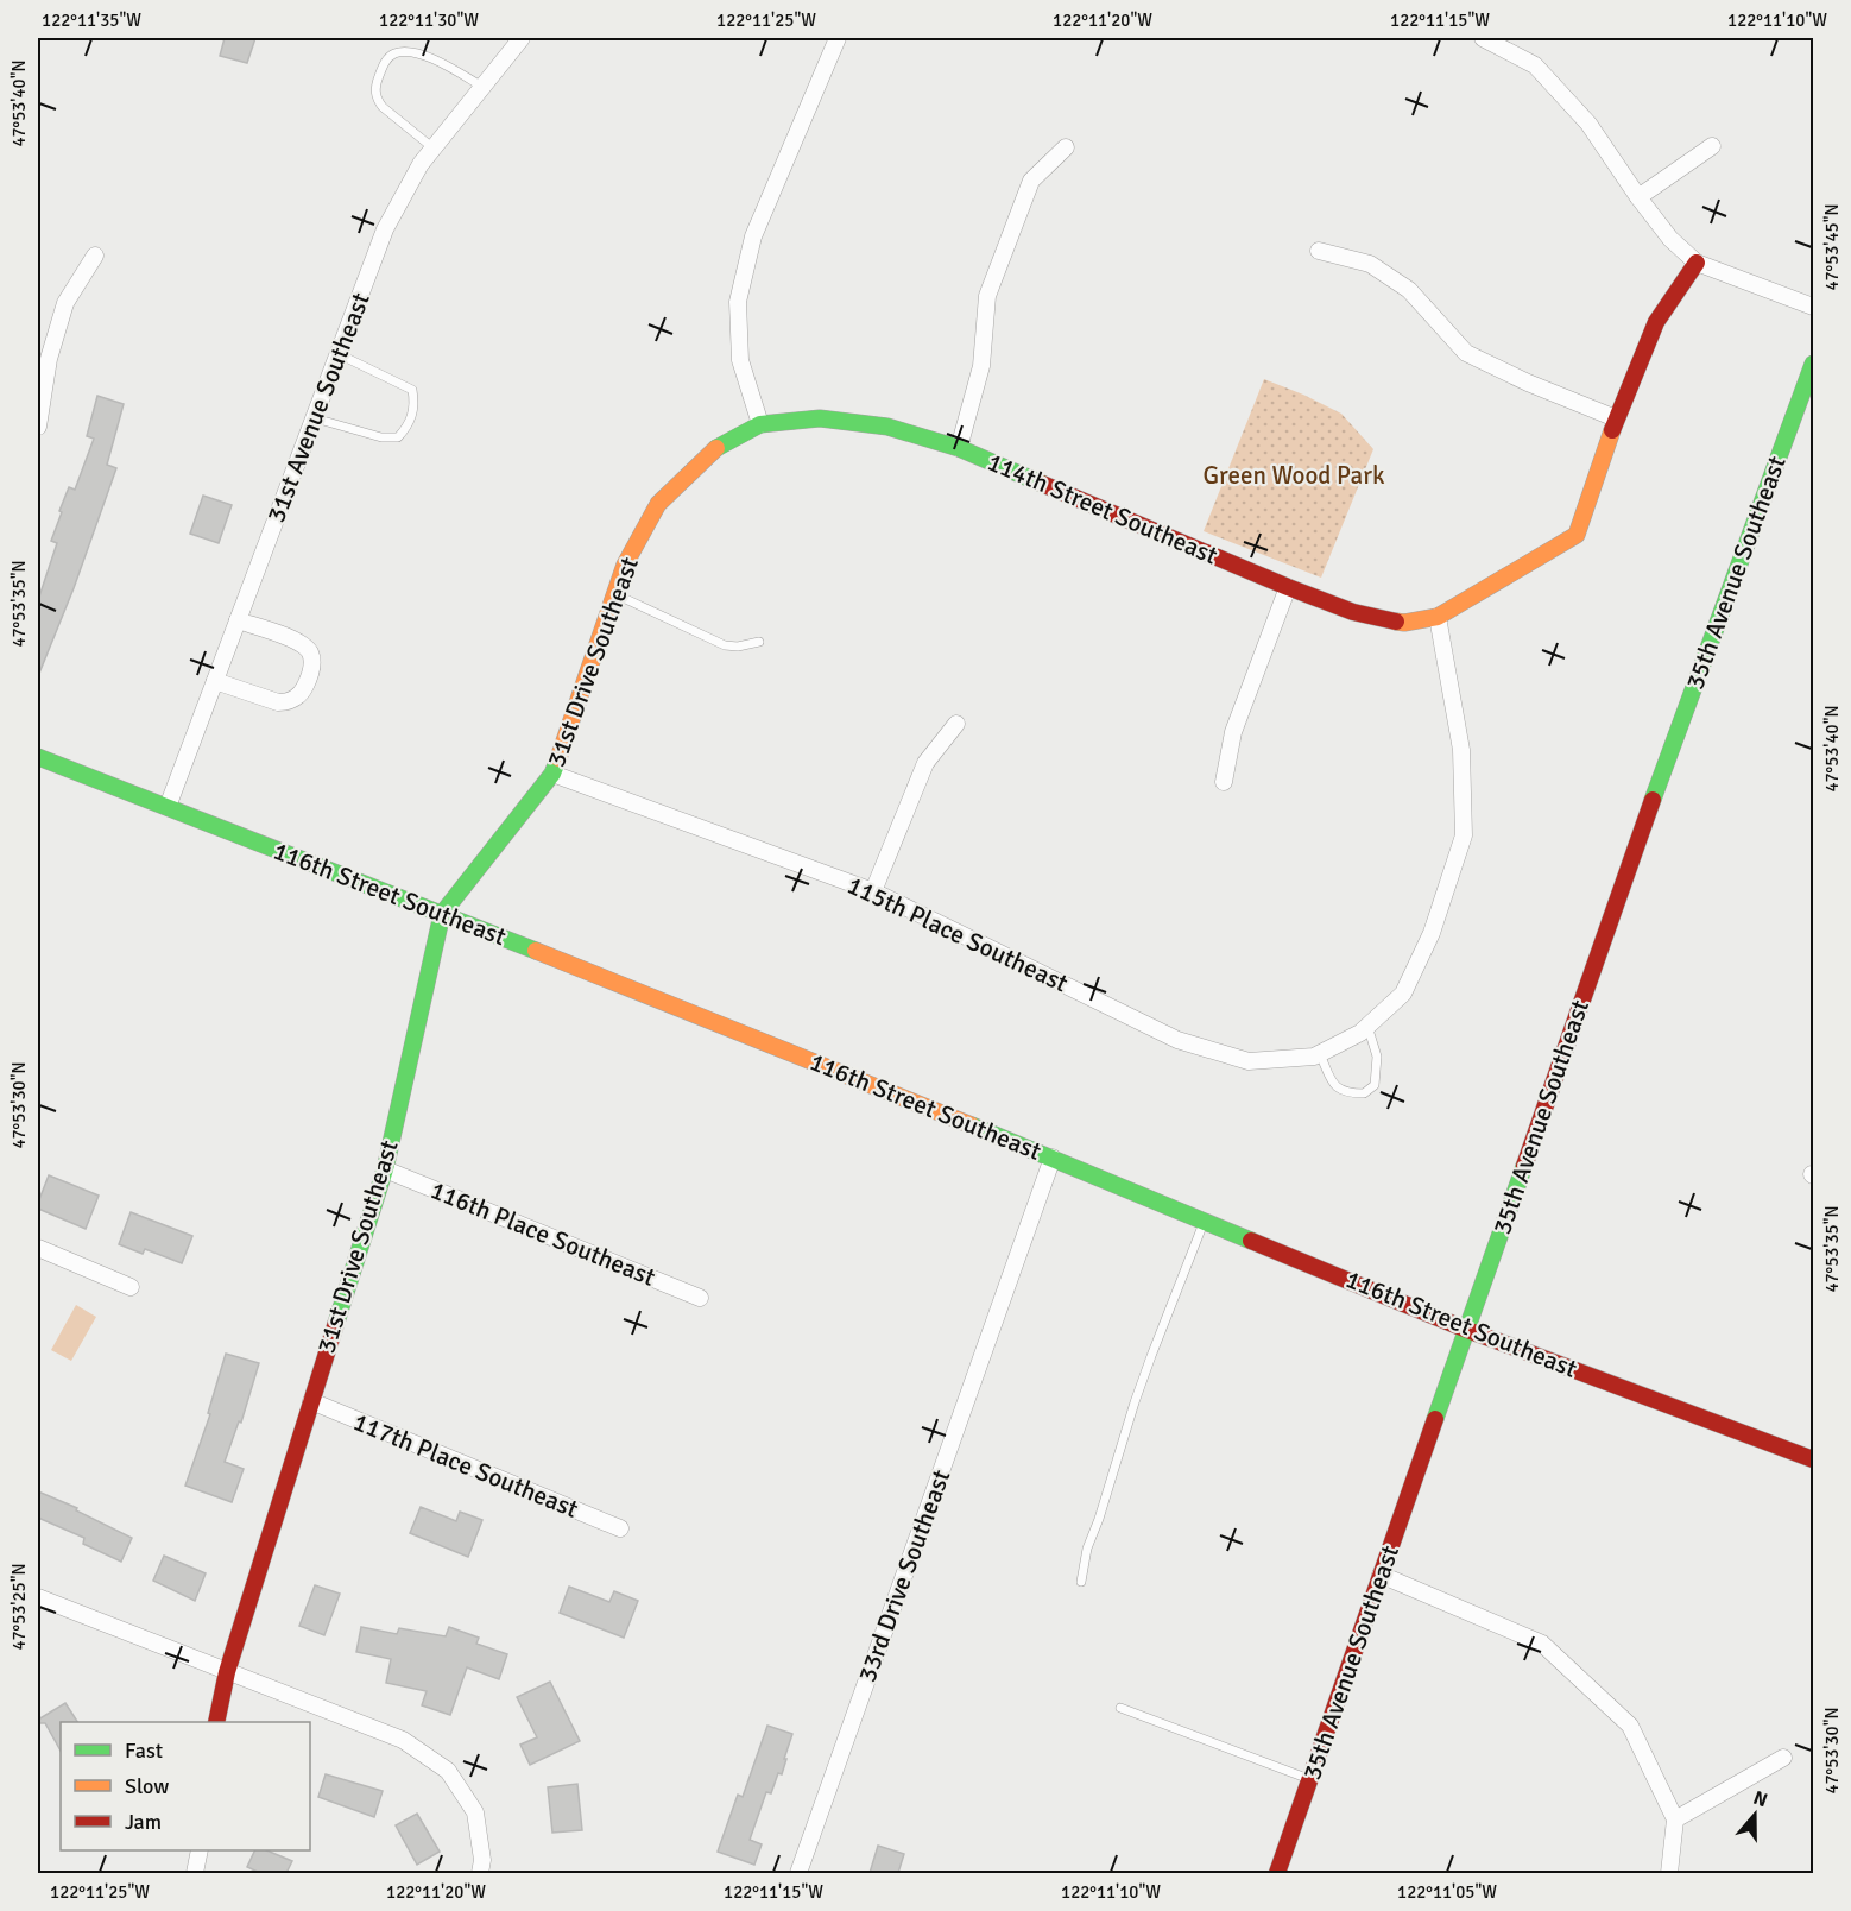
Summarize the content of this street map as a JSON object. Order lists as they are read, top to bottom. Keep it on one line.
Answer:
{"streets":{"street":["31st Avenue Southeast","114th Street Southeast","35th Avenue Southeast","31st Drive Southeast","116th Street Southeast","115th Place Southeast","116th Place Southeast","117th Place Southeast","33rd Drive Southeast"]},"crossings":[["31st Avenue Southeast","116th Street Southeast"],["114th Street Southeast","31st Drive Southeast"],["114th Street Southeast","115th Place Southeast"],["35th Avenue Southeast","116th Street Southeast"],["31st Drive Southeast","116th Street Southeast"],["31st Drive Southeast","115th Place Southeast"],["31st Drive Southeast","116th Place Southeast"],["31st Drive Southeast","117th Place Southeast"],["116th Street Southeast","33rd Drive Southeast"]],"parks":["Green Wood Park"],"legend":["Fast","Slow","Jam"],"north":"top","coordinates":["122°11'35\"W","122°11'30\"W","122°11'25\"W","122°11'20\"W","122°11'15\"W","122°11'10\"W","47°53'40\"N","47°53'45\"N","47°53'35\"N","47°53'30\"N","47°53'25\"N","122°11'05\"W"]}
